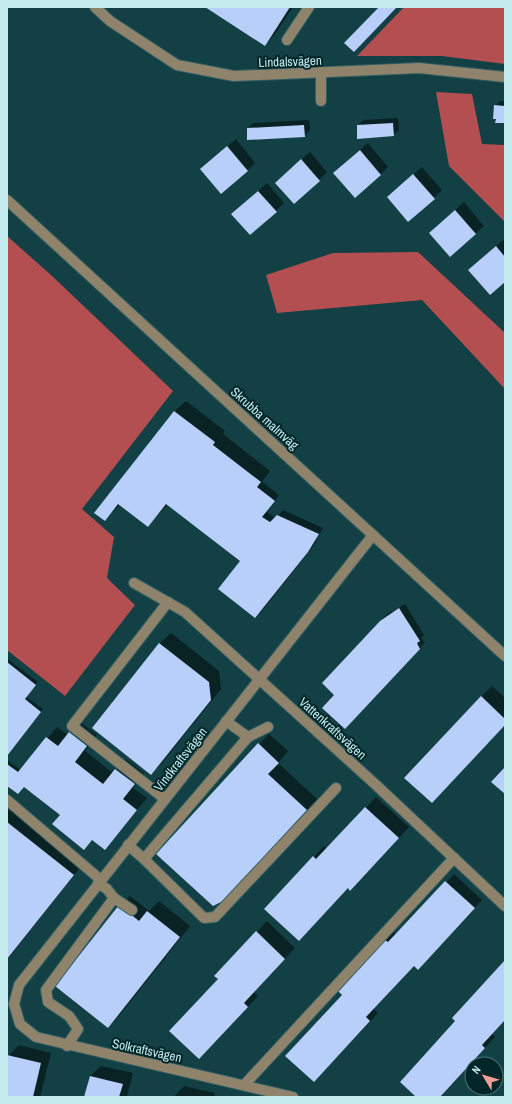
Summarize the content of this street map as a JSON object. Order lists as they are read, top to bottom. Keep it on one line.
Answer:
{"streets":{"street":["Lindalsvägen","Skrubba malmväg","Vattenkraftsvägen","Vindkraftsvägen","Solkraftsvägen"]},"crossings":[["Skrubba malmväg","Vindkraftsvägen"],["Vattenkraftsvägen","Vindkraftsvägen"],["Vindkraftsvägen","Solkraftsvägen"]],"north":"top left"}
